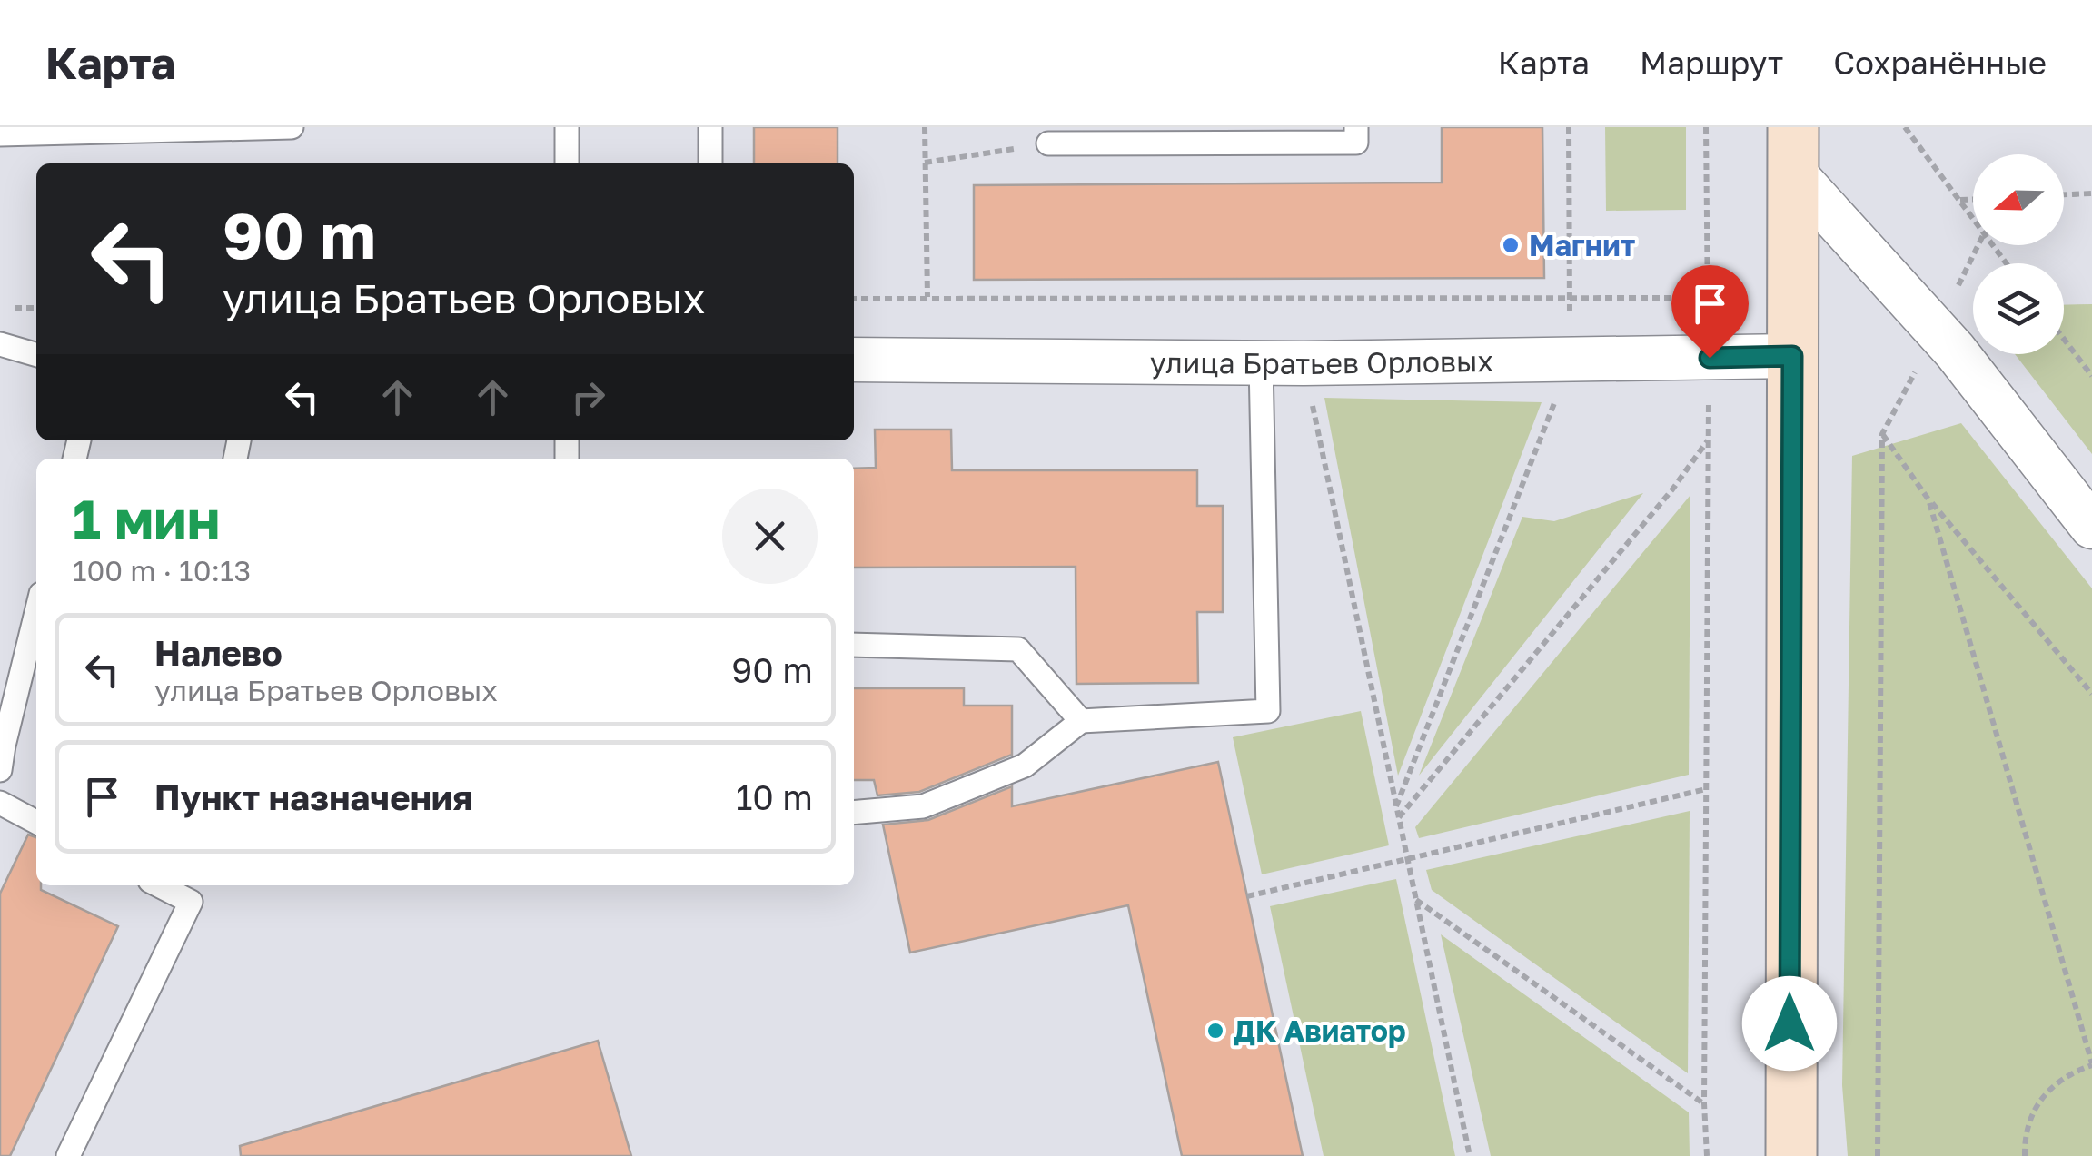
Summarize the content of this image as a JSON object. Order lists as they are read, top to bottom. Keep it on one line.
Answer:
{"streets":{"street":["улица Братьев Орловых"]},"places":["Магнит","ДК Авиатор"],"north":"left","page":{"header":"Карта","nav":["Карта","Маршрут","Сохранённые"],"turn":["90 m","улица Братьев Орловых"],"heading":["1 мин","100 m · 10:13"],"list":[{"name":"Налево","note":"улица Братьев Орловых","value":"90 m"},{"name":"Пункт назначения","value":"10 m"}]}}
